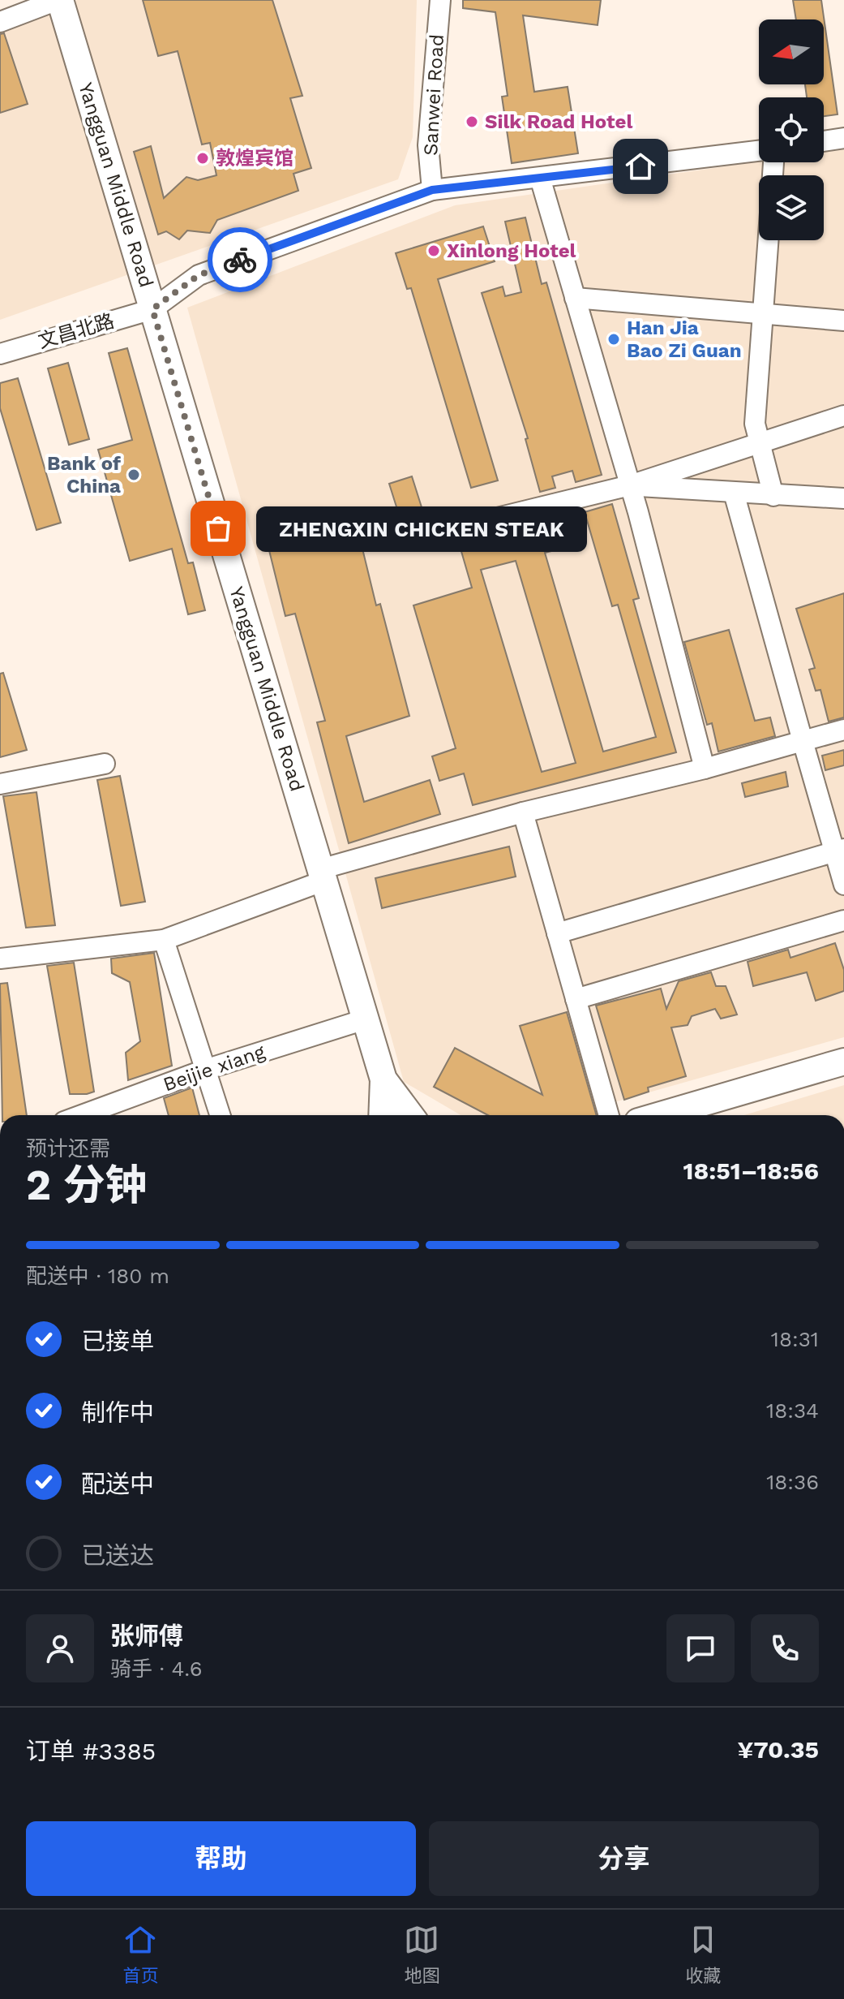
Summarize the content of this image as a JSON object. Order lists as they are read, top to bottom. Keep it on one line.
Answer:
{"streets":{"main road":["Yangguan Middle Road"],"street":["Sanwei Road","文昌北路","Beijie xiang"]},"crossings":[["Yangguan Middle Road","文昌北路"],["Yangguan Middle Road","Beijie xiang"]],"places":["Silk Road Hotel","敦煌宾馆","Xinlong Hotel","Han Jia Bao Zi Guan","Bank of China","ZHENGXIN CHICKEN STEAK"],"north":"left","page":{"bubble":"ZHENGXIN CHICKEN STEAK","heading":["2 分钟","预计还需","18:51–18:56"],"panel":["张师傅","骑手 · 4.6","订单 #3385","¥70.35"],"bar":"配送中 · 180 m","list":[["已接单","18:31"],["制作中","18:34"],["配送中","18:36"],"已送达"],"buttons":["帮助","分享"],"tabs":["首页","地图","收藏"]}}
